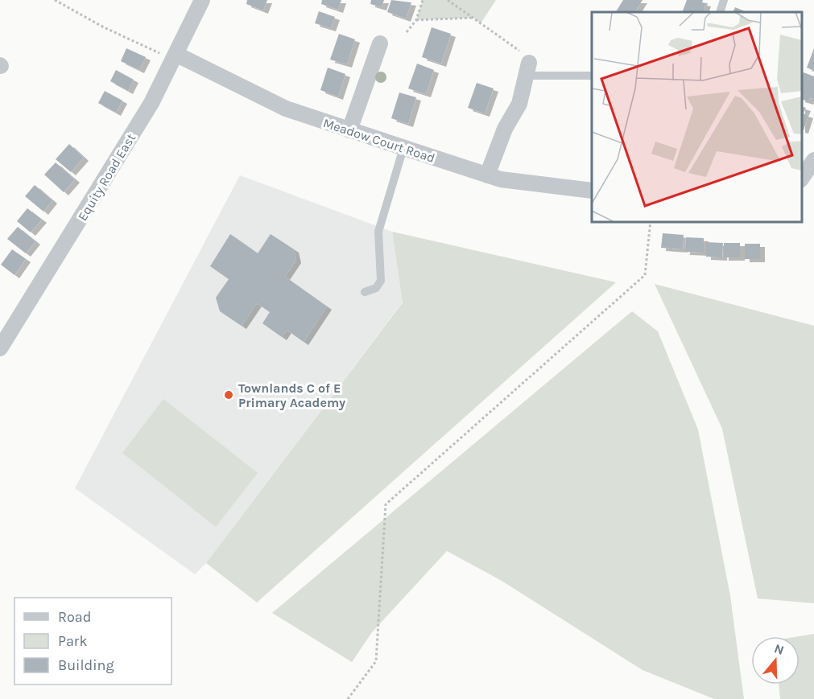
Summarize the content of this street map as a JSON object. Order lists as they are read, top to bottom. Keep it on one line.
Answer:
{"streets":{"street":["Meadow Court Road","Equity Road East"]},"crossings":[["Meadow Court Road","Equity Road East"]],"places":["Townlands C of E Primary Academy"],"legend":["Road","Park","Building"],"north":"top"}
